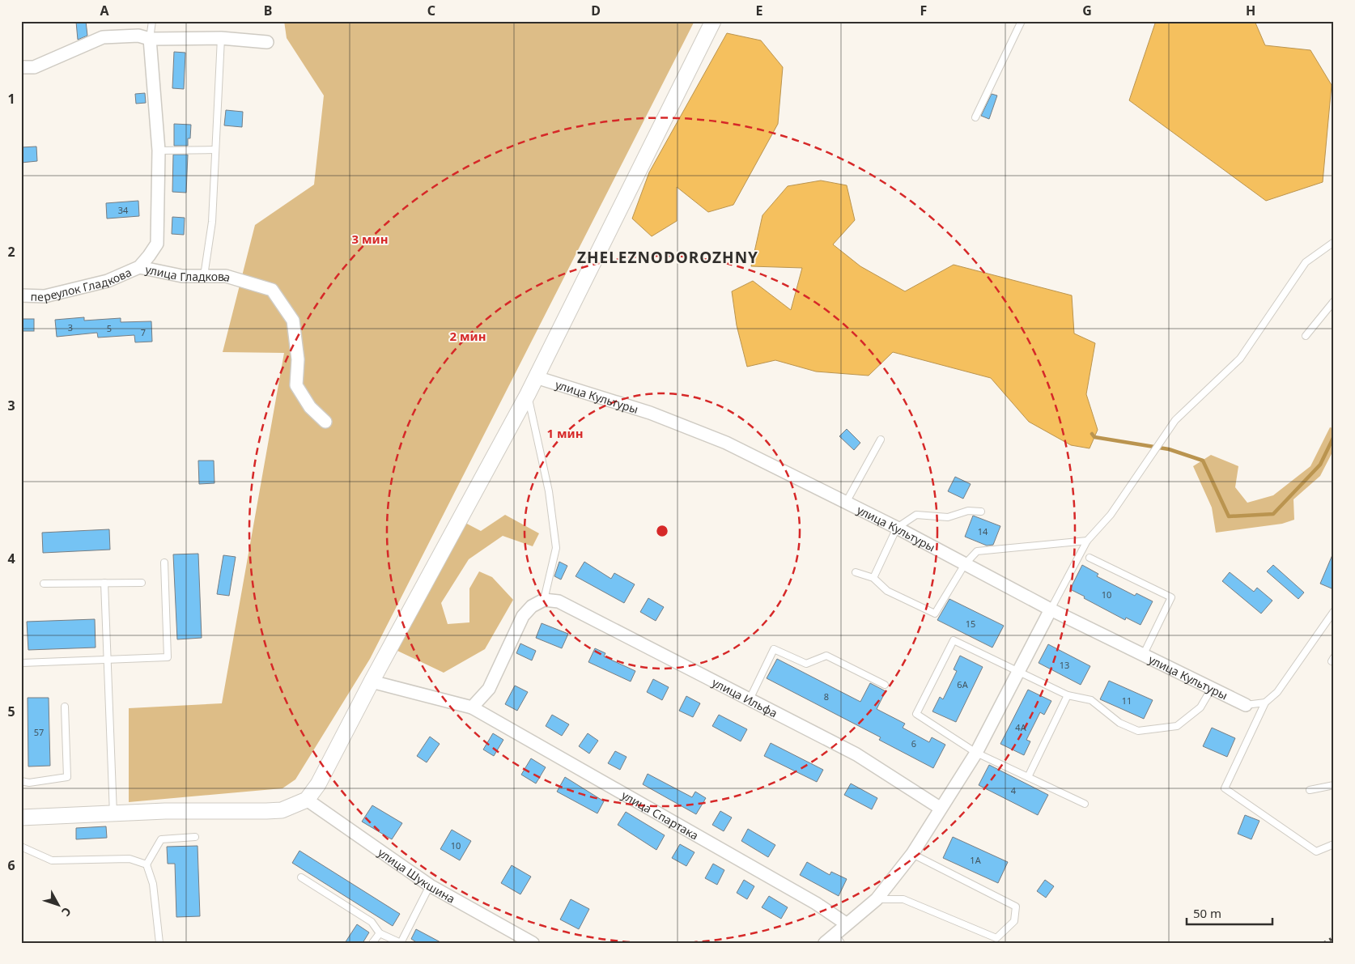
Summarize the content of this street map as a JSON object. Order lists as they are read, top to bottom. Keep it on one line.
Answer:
{"streets":{"street":["улица Гладкова","переулок Гладкова","улица Культуры","улица Ильфа","улица Спартака","улица Шукшина"]},"crossings":[["улица Гладкова","переулок Гладкова"]],"districts":["ZHELEZNODOROZHNY"],"house_numbers":["34","3","5","7","14","10","15","13","6А","8","11","4А","57","6","4","10","1А"],"scale_bar":"50 m","north":"bottom right","grid":{"columns":["A","B","C","D","E","F","G","H"],"rows":["1","2","3","4","5","6"]},"rings":["3 мин","2 мин","1 мин"]}
